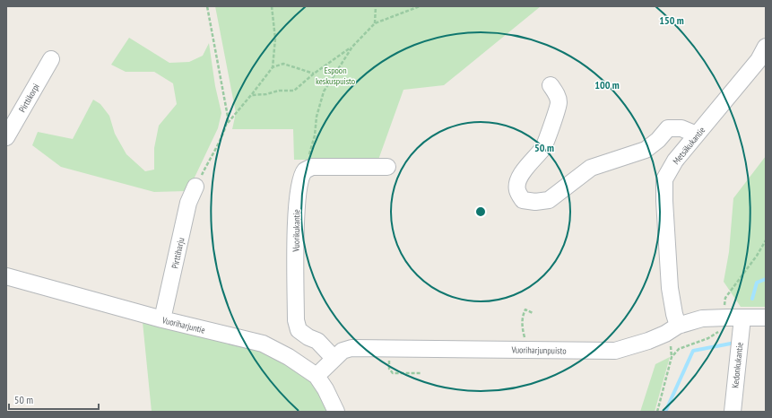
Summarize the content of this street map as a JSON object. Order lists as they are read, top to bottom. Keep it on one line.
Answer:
{"streets":{"street":["Pirttikorpi","Metsäkukantie","Vuorikukantie","Pirttiharju","Vuoriharjuntie","Vuoriharjunpuisto","Kedonkukantie"]},"crossings":[["Metsäkukantie","Vuoriharjunpuisto"],["Vuorikukantie","Vuoriharjunpuisto"],["Pirttiharju","Vuoriharjuntie"],["Vuoriharjuntie","Vuoriharjunpuisto"],["Vuoriharjunpuisto","Kedonkukantie"]],"parks":["Espoon keskuspuisto"],"scale_bar":"50 m","rings":["150 m","100 m","50 m"]}
